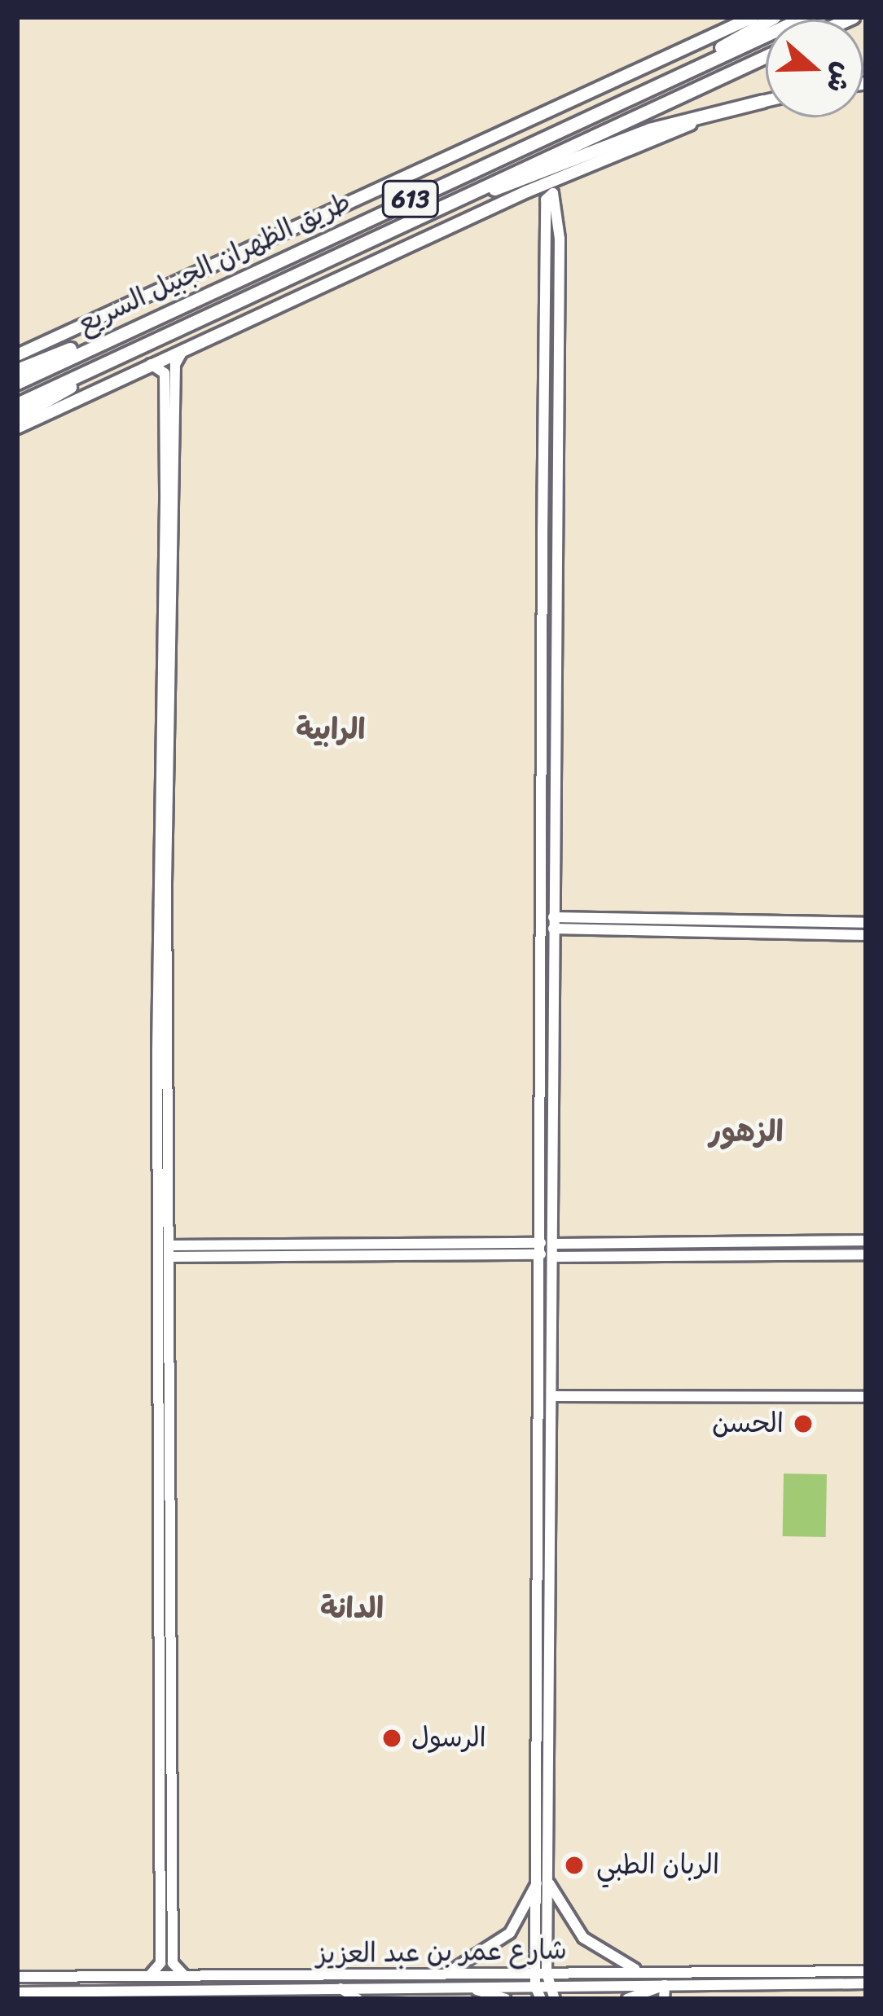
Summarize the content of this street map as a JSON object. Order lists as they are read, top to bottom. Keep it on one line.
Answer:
{"streets":{"highway":["613","طريق الظهران الجبيل السريع"],"street":["شارع عمر بن عبد العزيز"]},"districts":["الرابية","الزهور","الدانة"],"places":["الحسن","الرسول","الربان الطبي"],"north":"right"}
